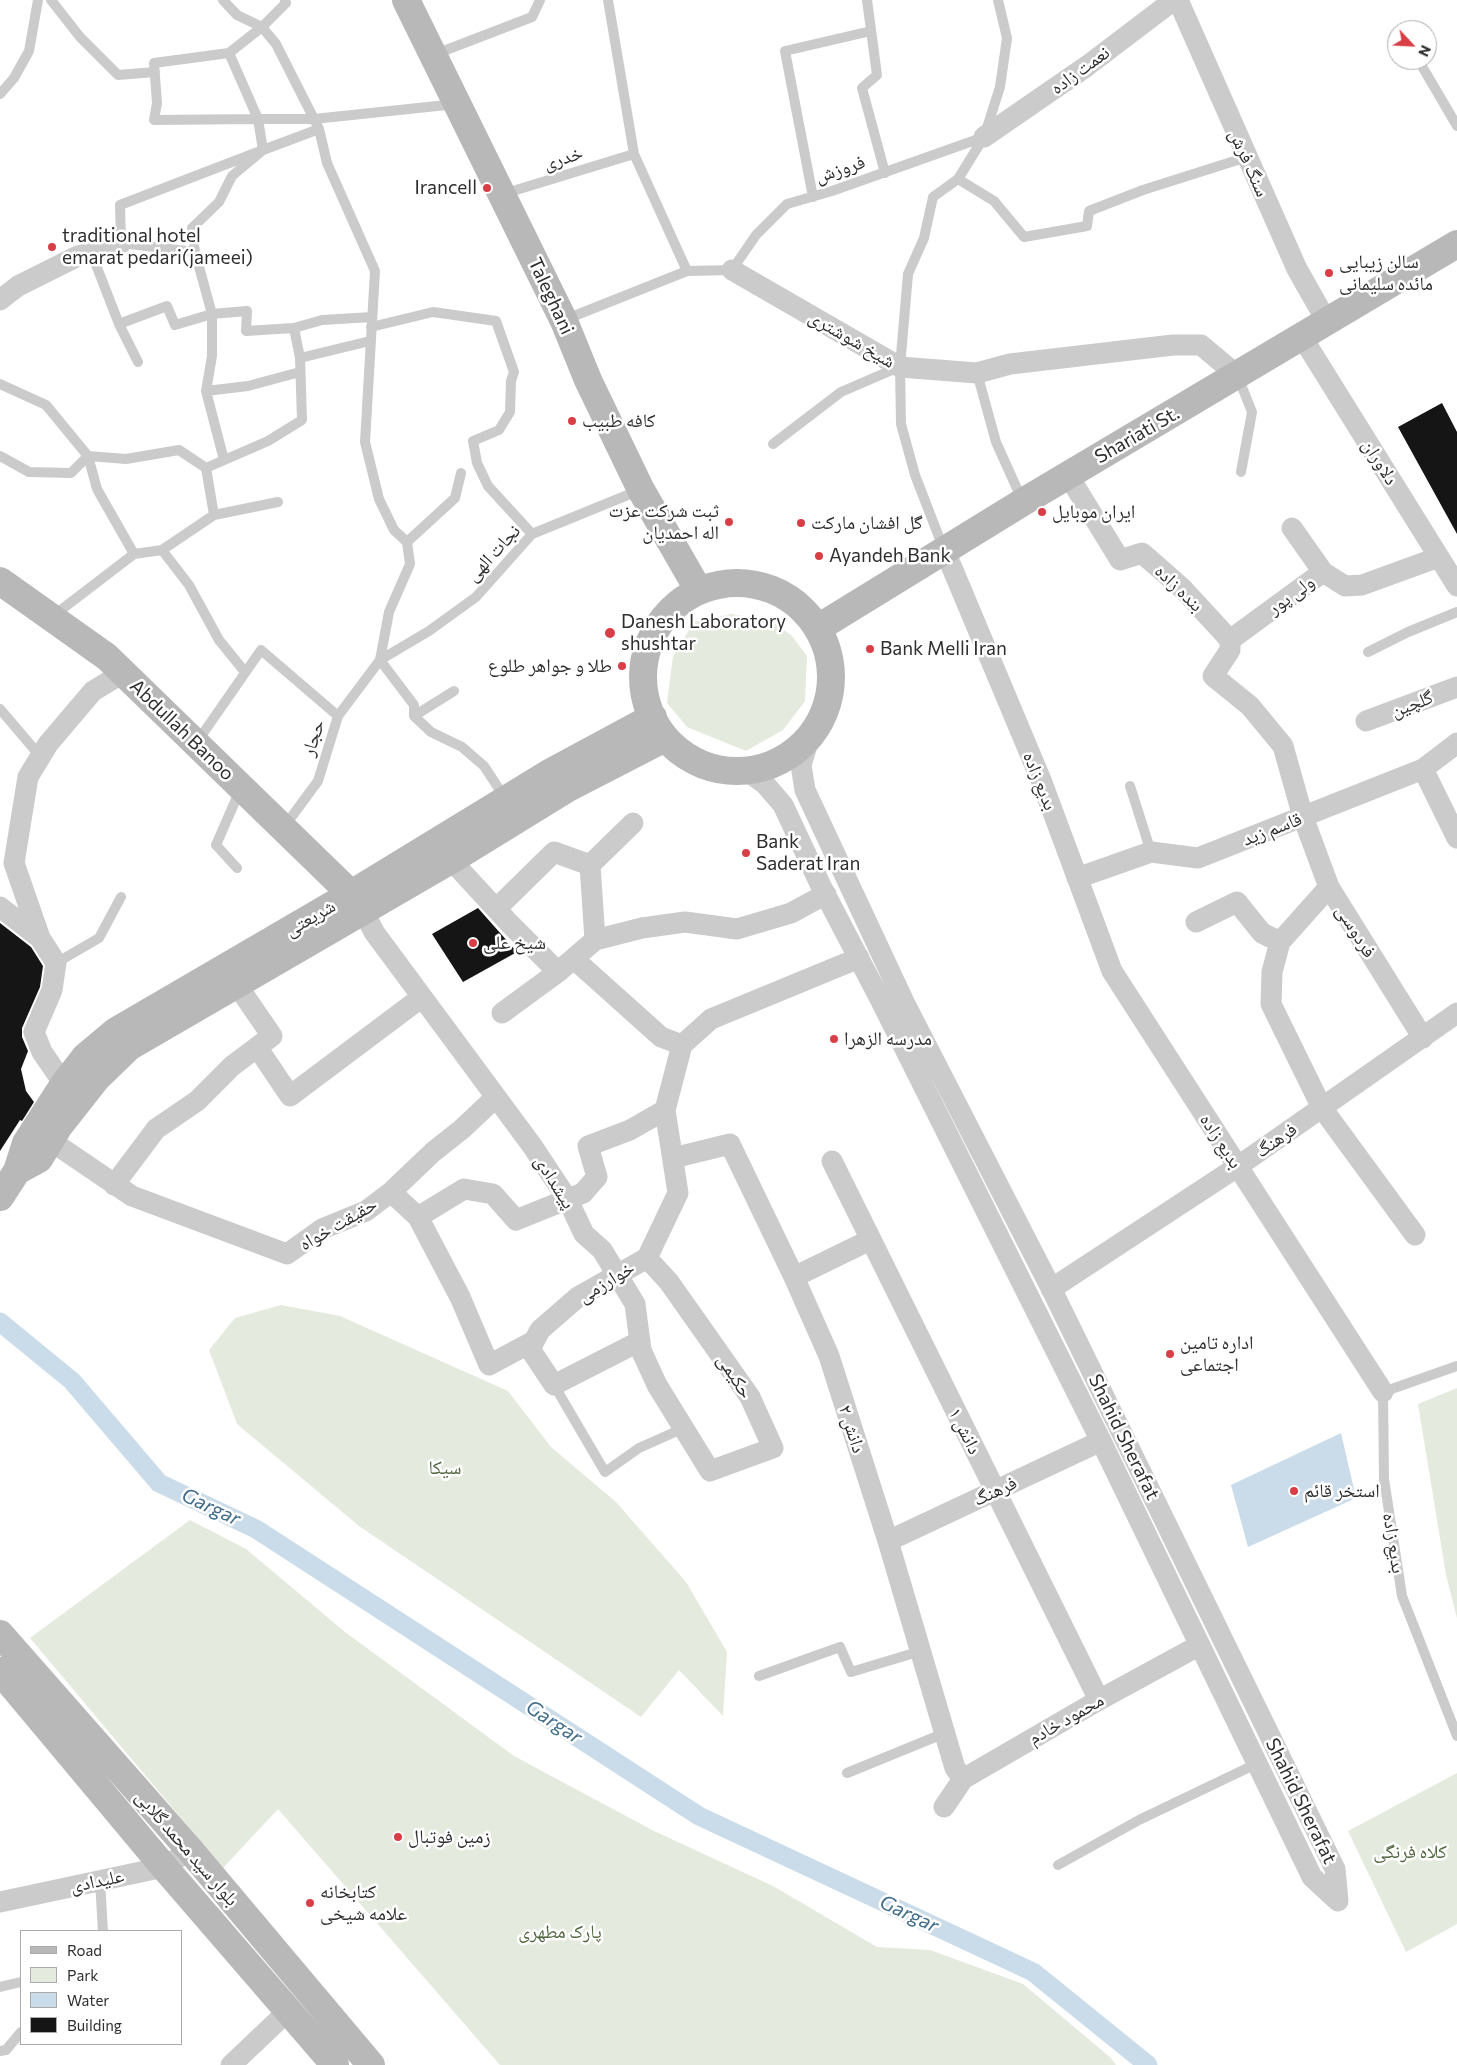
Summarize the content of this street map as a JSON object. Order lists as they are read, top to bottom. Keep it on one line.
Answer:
{"streets":{"main road":["Taleghani","Shariati St.","Abdullah Banoo","شریعتی","بلوار سید محمد گلابی"],"street":["نعمت زاده","سنگ فرش","شیخ شوشتری","دلاوران","بنده زاده","ولی پور","گلچین","بدیع زاده","قاسم زید","فردوسی","فرهنگ","پیشدادی","حقیقت خواه","خوارزمی","حکیمی","دانش ۲","دانش ۱","Shahid Sherafat","محمود خادم","علیدادی"],"lane":["خدری","فروزش","نجات الهی","حجار"]},"crossings":[["نعمت زاده","فروزش"],["خدری","Taleghani"],["سنگ فرش","Shariati St."],["فروزش","شیخ شوشتری"],["Taleghani","نجات الهی"],["شیخ شوشتری","Shariati St."],["Shariati St.","دلاوران"],["Shariati St.","بنده زاده"],["Shariati St.","بدیع زاده"],["دلاوران","ولی پور"],["نجات الهی","حجار"],["بنده زاده","ولی پور"],["بنده زاده","فردوسی"],["ولی پور","فردوسی"],["Abdullah Banoo","حجار"],["Abdullah Banoo","شریعتی"],["Abdullah Banoo","پیشدادی"],["بدیع زاده","قاسم زید"],["بدیع زاده","فرهنگ"],["قاسم زید","فردوسی"],["شریعتی","پیشدادی"],["شریعتی","حقیقت خواه"],["فردوسی","فرهنگ"],["فرهنگ","دانش ۲"],["فرهنگ","دانش ۱"],["فرهنگ","Shahid Sherafat"],["پیشدادی","حقیقت خواه"],["پیشدادی","خوارزمی"],["پیشدادی","حکیمی"],["خوارزمی","حکیمی"],["خوارزمی","دانش ۲"],["دانش ۲","محمود خادم"],["دانش ۱","محمود خادم"],["Shahid Sherafat","محمود خادم"],["بلوار سید محمد گلابی","علیدادی"]],"water":["Gargar"],"parks":["سیکا","کلاه فرنگی","پارک مطهری"],"places":["Irancell","traditional hotel emarat pedari(jameei)","سالن زیبایی مائده سلیمانی","کافه طبیب","ایران موبایل","ثبت شرکت عزت اله احمدیان","گل افشان مارکت","Ayandeh Bank","Danesh Laboratory shushtar","Bank Melli Iran","طلا و جواهر طلوع","Bank Saderat Iran","شیخ علی","مدرسه الزهرا","اداره تامین اجتماعی","استخر قائم","زمین فوتبال","کتابخانه علامه شیخی"],"legend":["Road","Park","Water","Building"],"north":"bottom right"}
